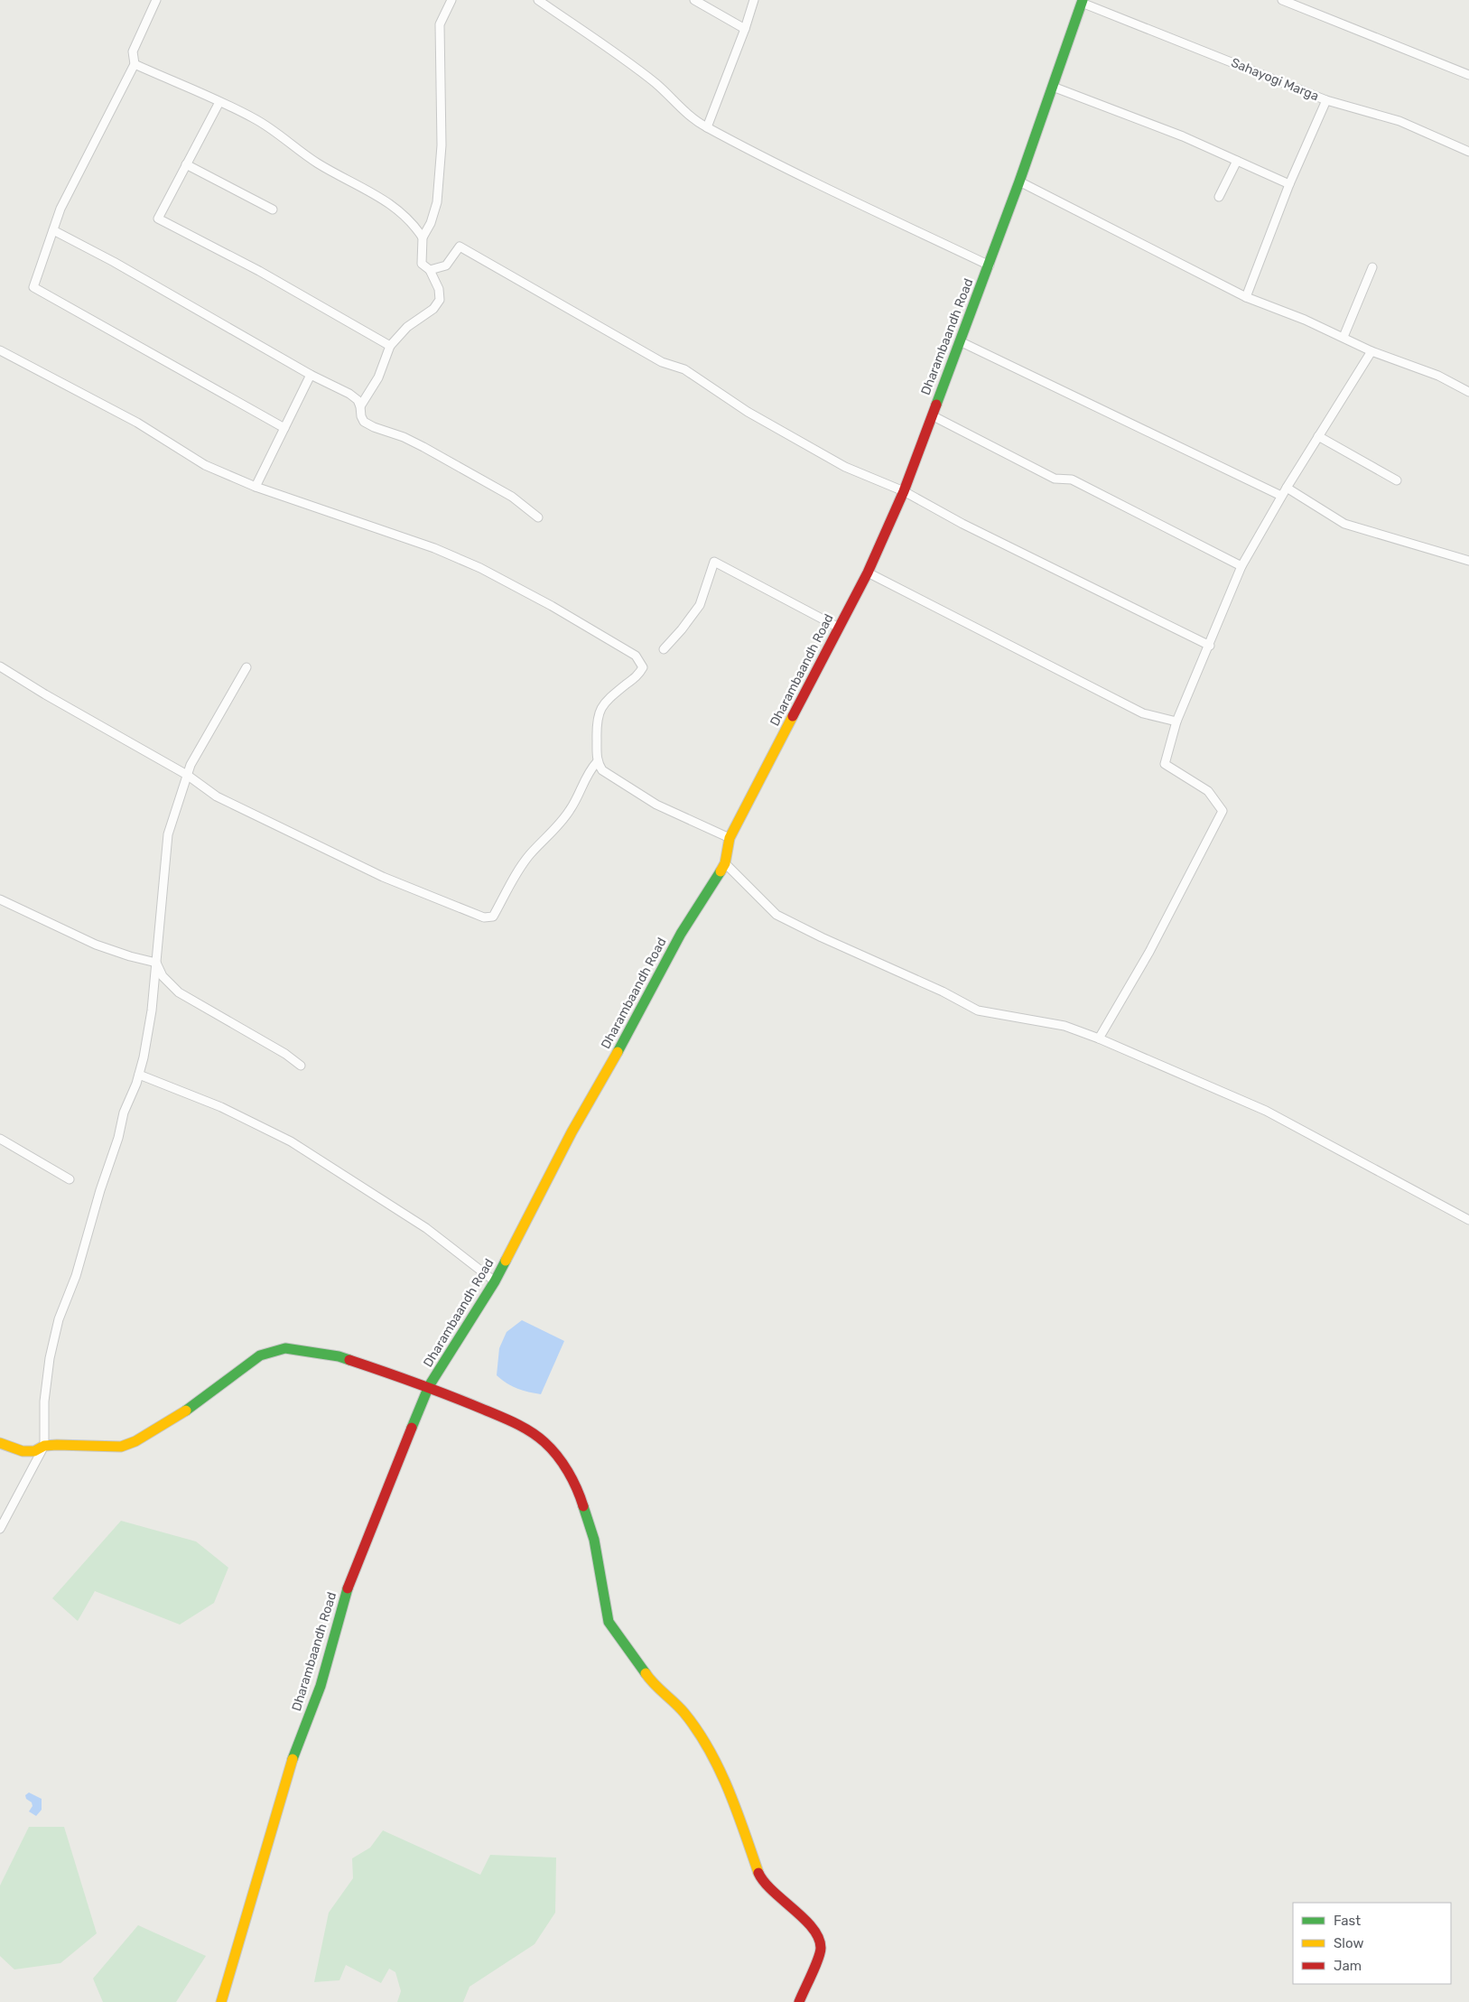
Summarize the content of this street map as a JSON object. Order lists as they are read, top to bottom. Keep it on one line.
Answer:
{"streets":{"main road":["Dharambaandh Road"],"street":["Sahayogi Marga"]},"crossings":[["Sahayogi Marga","Dharambaandh Road"]],"legend":["Fast","Slow","Jam"]}
